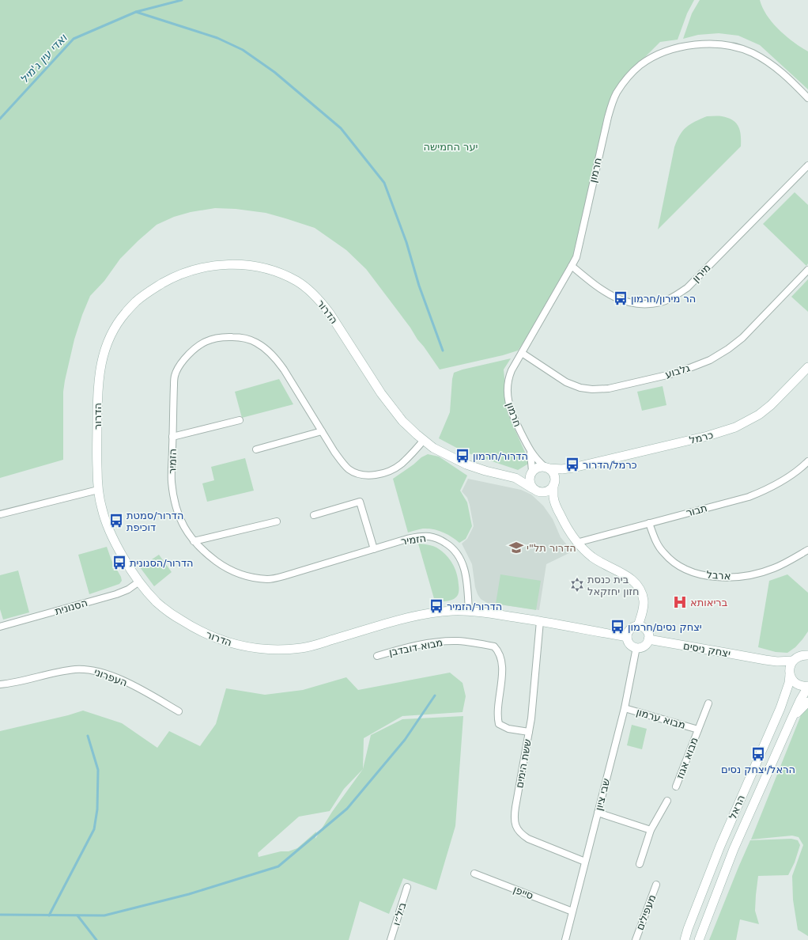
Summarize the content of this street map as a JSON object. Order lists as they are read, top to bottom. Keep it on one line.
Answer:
{"streets":{"street":["חרמון","מירון","הדרור","גלבוע","כרמל","הזמיר","תבור","ארבל","הסנונית","מבוא דובדבן","יצחק ניסים","העפרוני","מבוא ערמון","מבוא אגוז","ששת הימים","שבי ציון","הראל","סייפן","מעפילים","ביל״ו"]},"crossings":[["חרמון","מירון"],["חרמון","הדרור"],["חרמון","גלבוע"],["חרמון","כרמל"],["הדרור","כרמל"],["הדרור","הזמיר"],["הדרור","הסנונית"],["הדרור","ששת הימים"],["תבור","ארבל"],["מבוא דובדבן","ששת הימים"],["יצחק ניסים","שבי ציון"],["יצחק ניסים","הראל"],["מבוא ערמון","מבוא אגוז"],["מבוא ערמון","שבי ציון"],["ששת הימים","שבי ציון"],["שבי ציון","סייפן"]],"water":["ואדי עין ג'מיל"],"parks":["יער החמישה"],"places":{"bus stop":["הר מירון/חרמון","הדרור/חרמון","כרמל/הדרור","הדרור/סמטת דוכיפת","הדרור/הסנונית","הדרור/הזמיר","יצחק נסים/חרמון","הראל/יצחק נסים"],"school or university":["הדרור תל\"י"],"synagogue":["בית כנסת חזון יחזקאל"],"hospital":["בריאותא"]}}
